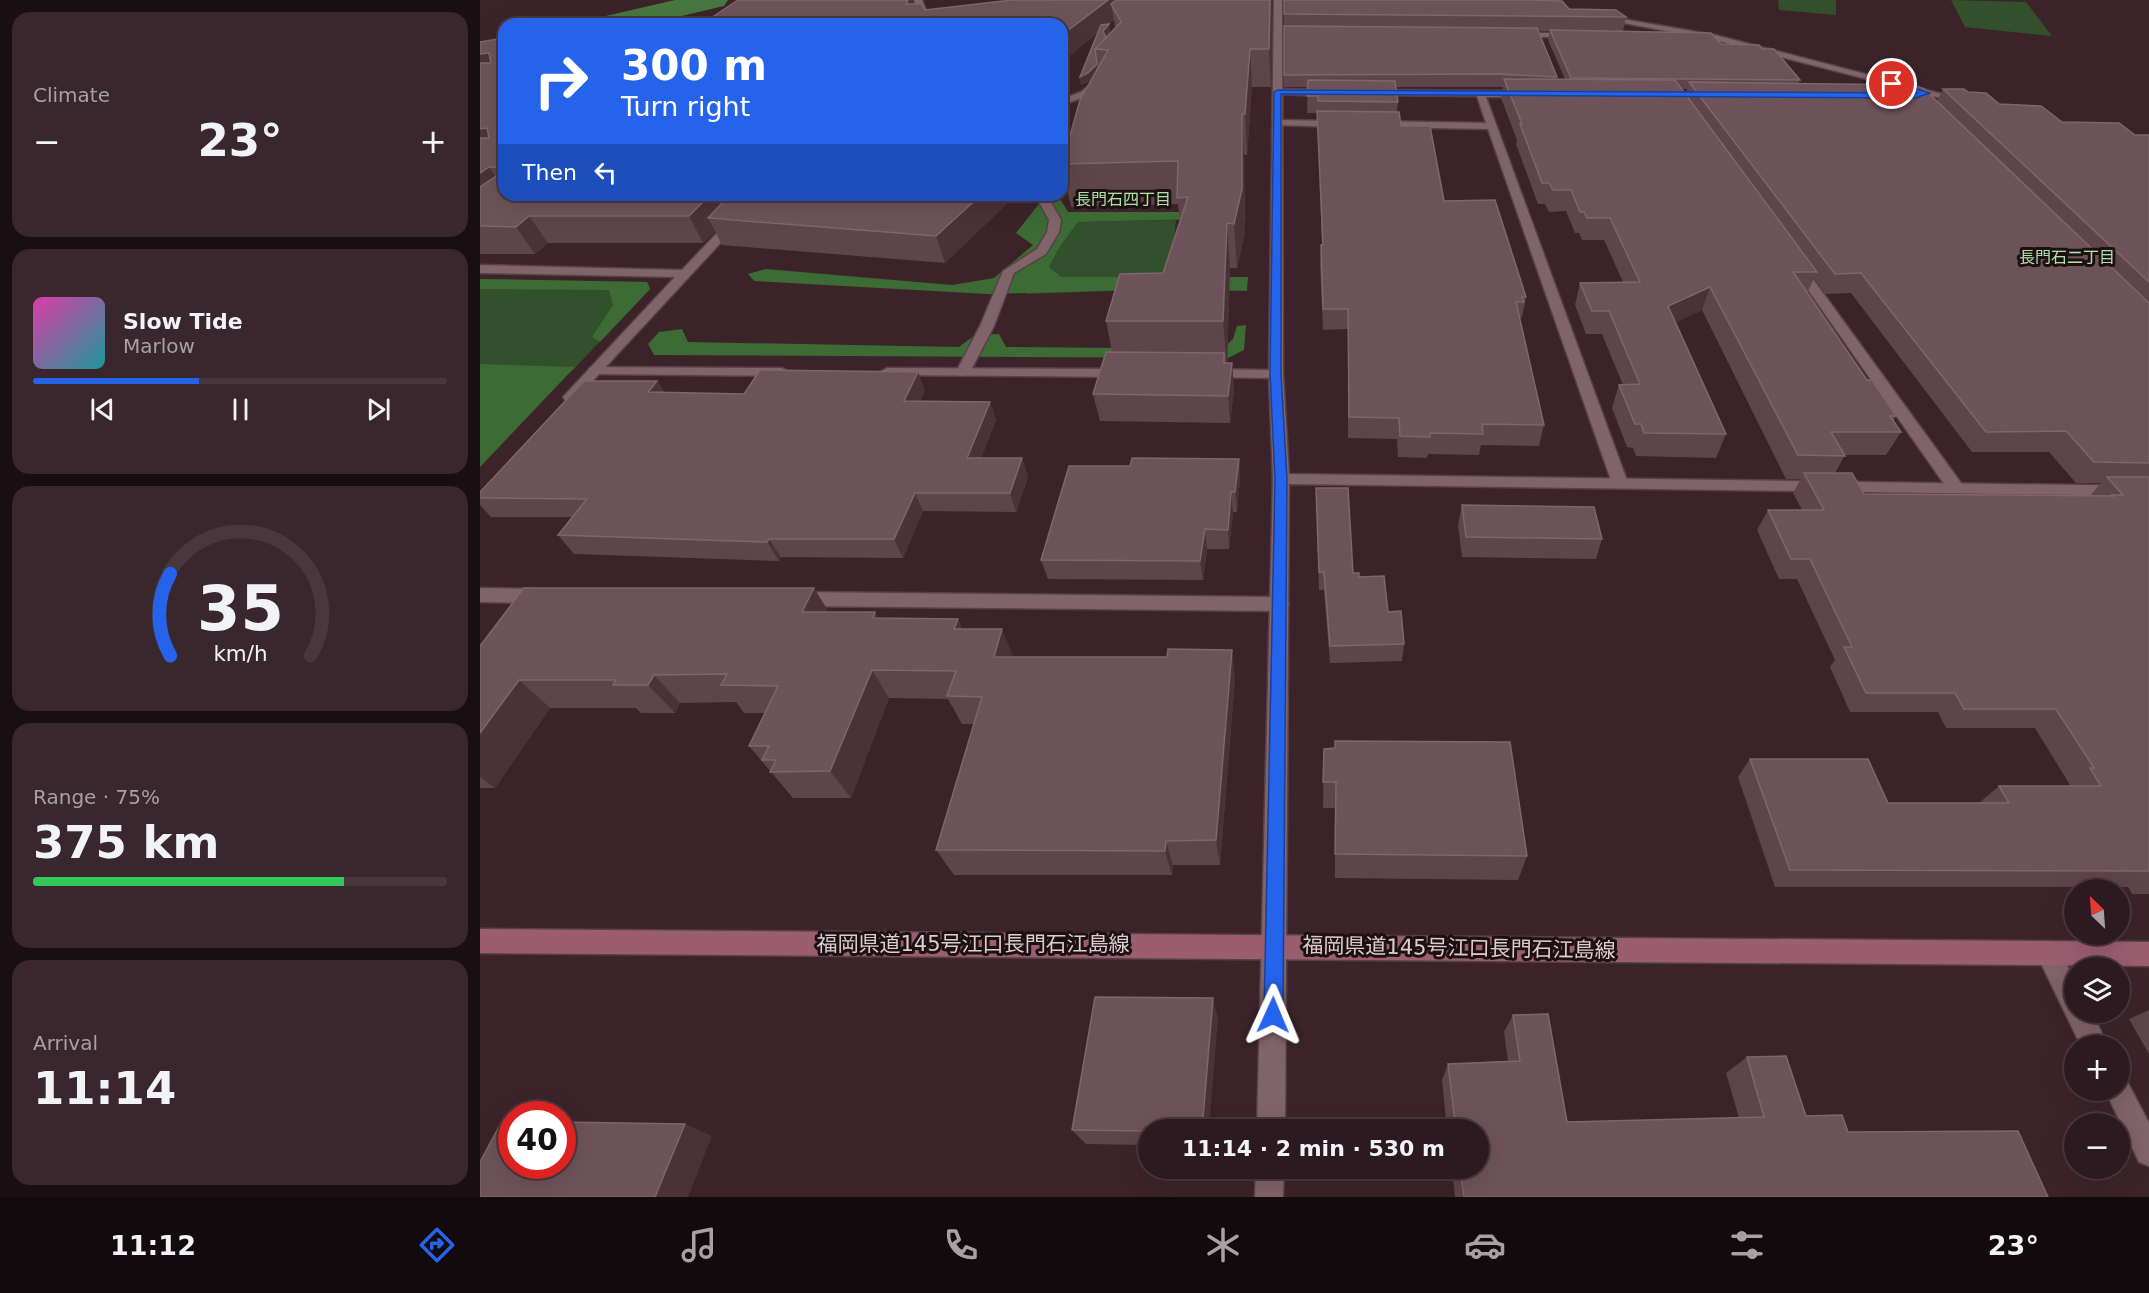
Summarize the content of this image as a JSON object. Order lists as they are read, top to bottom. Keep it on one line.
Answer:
{"streets":{"main road":["福岡県道145号江口長門石江島線"]},"districts":["長門石四丁目","長門石二丁目"],"north":"top left","page":{"tile":["Climate",["Range · 75%","375 km"],["Arrival","11:14"]],"turn":["300 m","Turn right"],"heat":["−","23°","+"],"then":"Then","song":["Slow Tide","Marlow"],"map_buttons":["+","−"],"limit":"40","trip":"11:14 · 2 min · 530 m","tabs":["11:12","23°"],"gauge":["35","km/h"]}}
